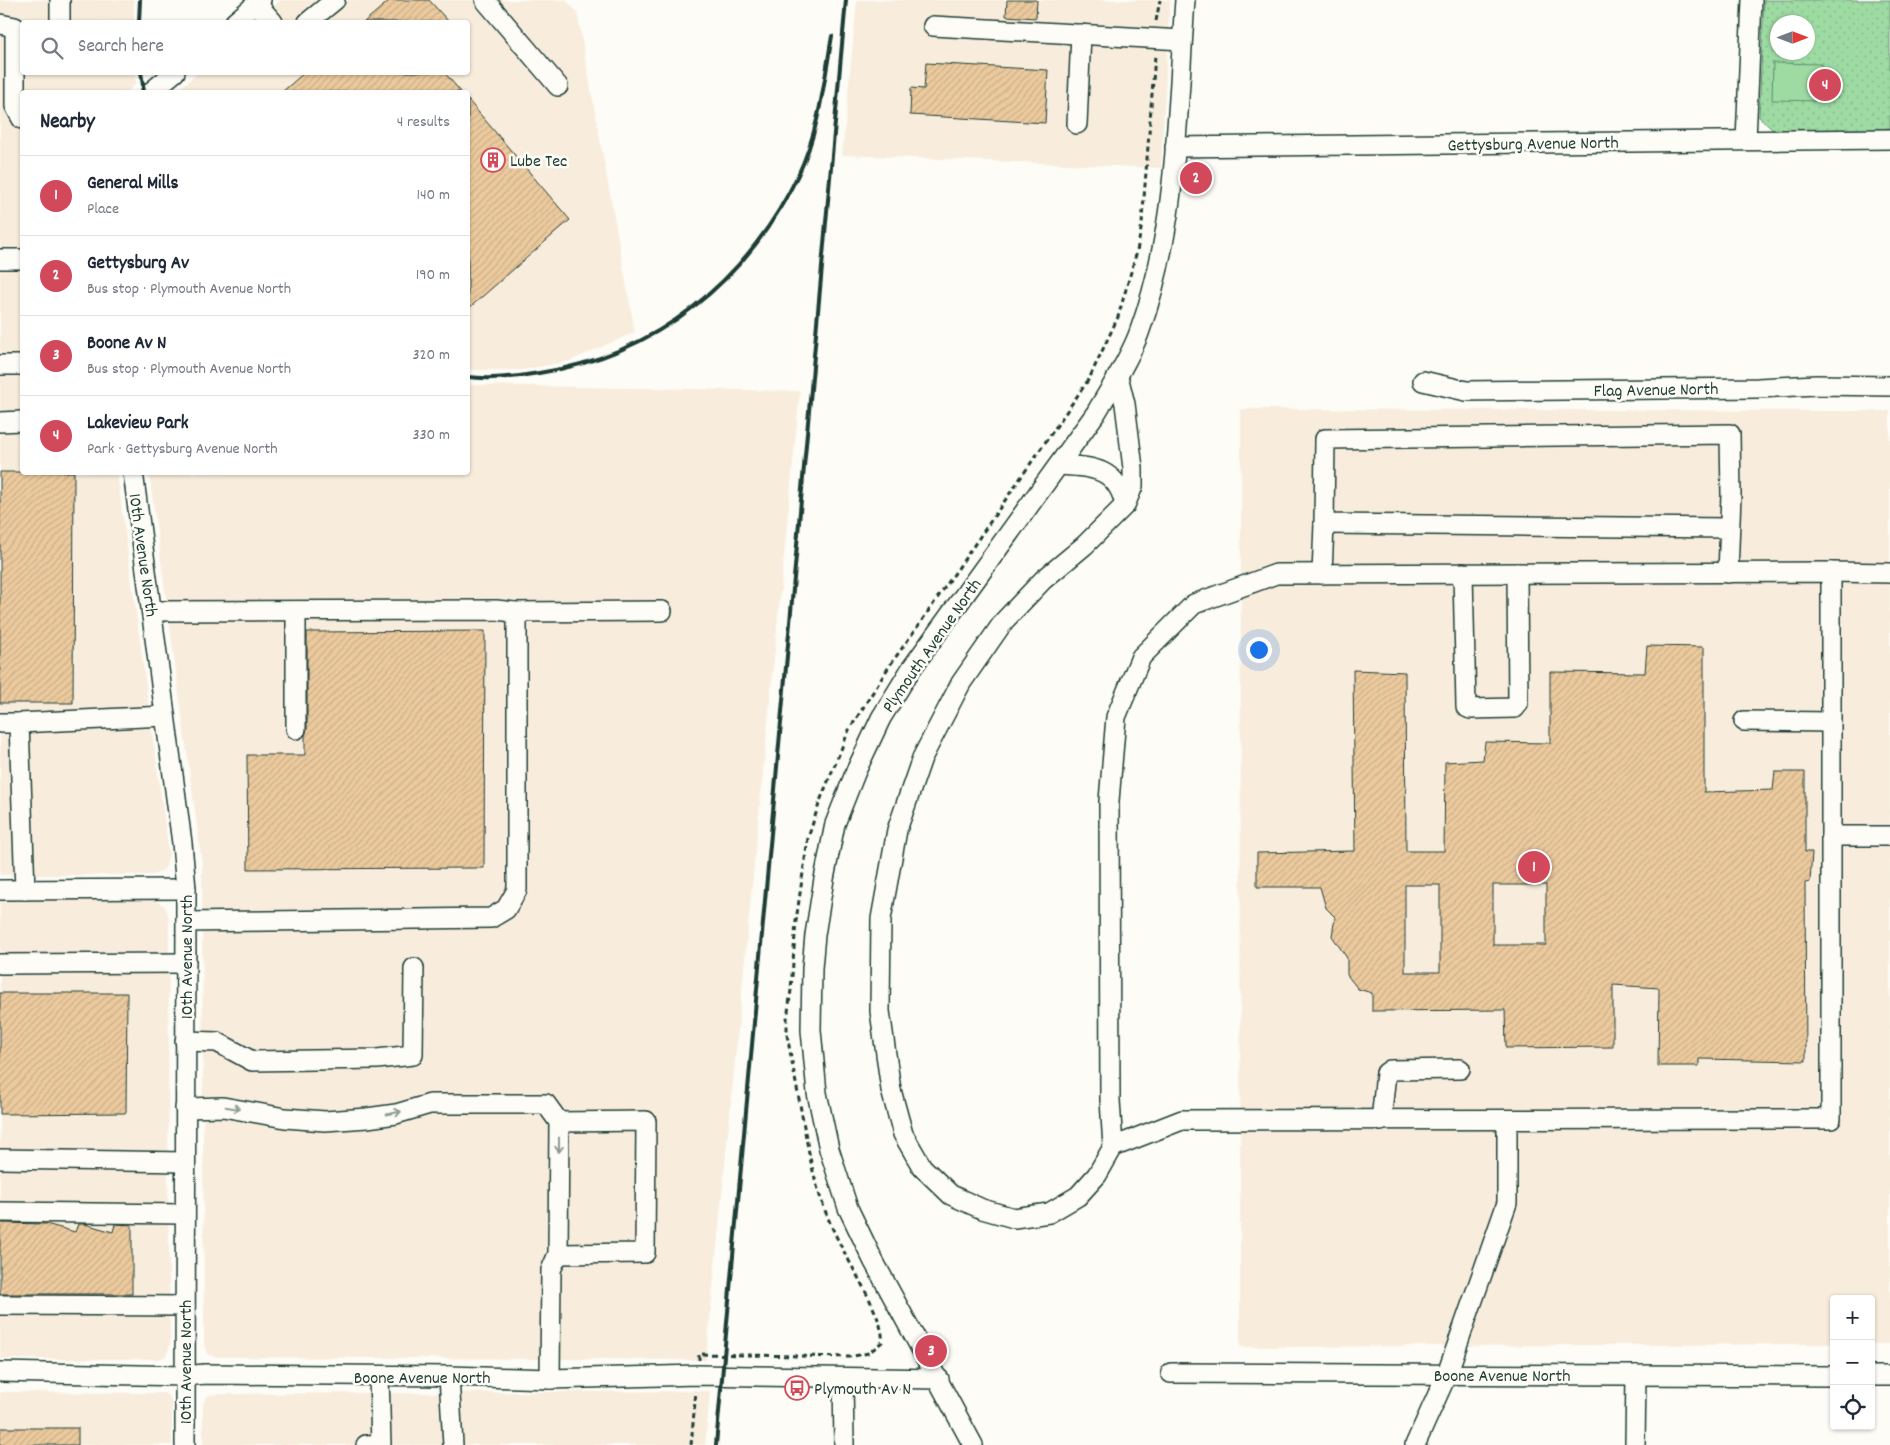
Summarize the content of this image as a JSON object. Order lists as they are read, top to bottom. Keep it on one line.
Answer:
{"streets":{"street":["Gettysburg Avenue North","Flag Avenue North","10th Avenue North","Plymouth Avenue North","Boone Avenue North"]},"crossings":[["Gettysburg Avenue North","Plymouth Avenue North"],["10th Avenue North","Boone Avenue North"],["Plymouth Avenue North","Boone Avenue North"]],"places":{"building":["Lube Tec"],"bus stop":["Plymouth Av N"]},"north":"right","page":{"search":"Search here","pins":["4","2","1","3"],"heading":["Nearby","4 results"],"list":[{"mark":"1","name":"General Mills","note":"Place","value":"140 m"},{"mark":"2","name":"Gettysburg Av","note":"Bus stop · Plymouth Avenue North","value":"190 m"},{"mark":"3","name":"Boone Av N","note":"Bus stop · Plymouth Avenue North","value":"320 m"},{"mark":"4","name":"Lakeview Park","note":"Park · Gettysburg Avenue North","value":"330 m"}],"map_buttons":["+","−"]}}
